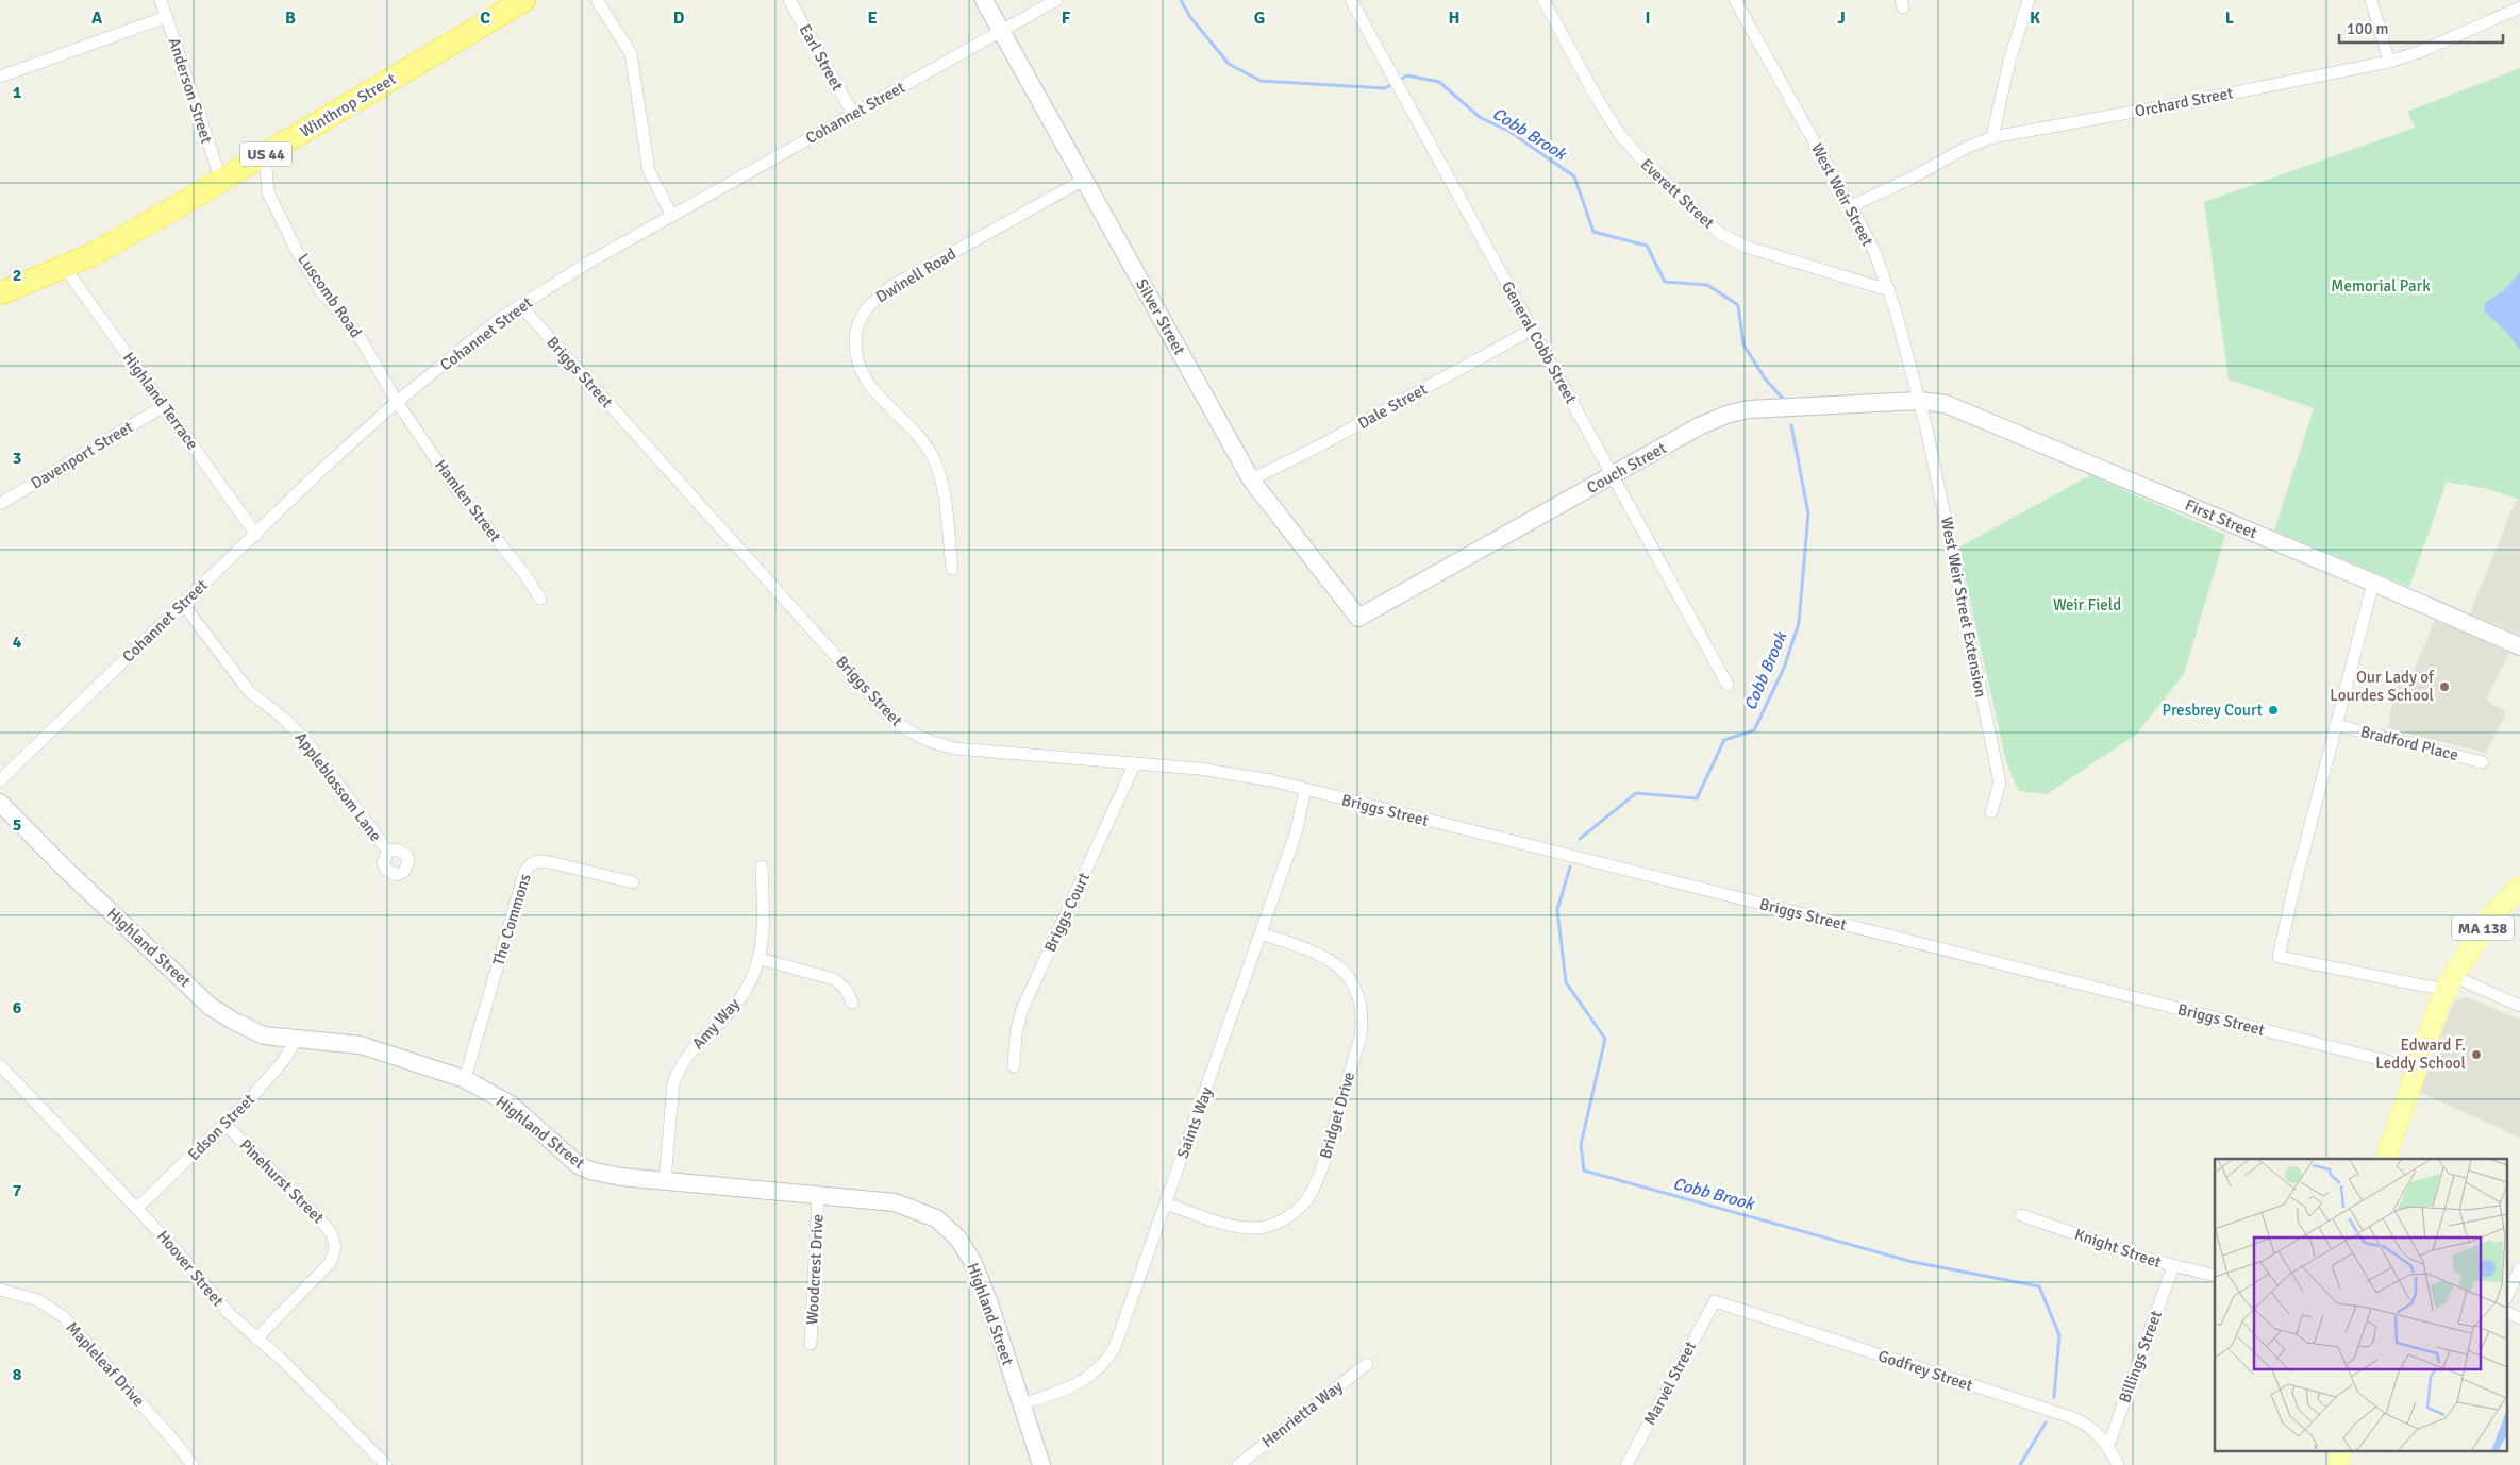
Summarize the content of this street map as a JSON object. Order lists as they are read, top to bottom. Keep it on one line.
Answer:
{"streets":{"highway":["Winthrop Street","US 44"],"main road":["MA 138"],"street":["Earl Street","Anderson Street","Orchard Street","Cohannet Street","Everett Street","West Weir Street","Dwinell Road","Luscomb Road","Silver Street","General Cobb Street","Briggs Street","Highland Terrace","Dale Street","Davenport Street","Couch Street","Hamlen Street","First Street","West Weir Street Extension","Bradford Place","Appleblossom Lane","Briggs Court","The Commons","Highland Street","Amy Way","Bridget Drive","Saints Way","Edson Street","Pinehurst Street","Knight Street","Hoover Street","Woodcrest Drive","Billings Street","Mapleleaf Drive","Godfrey Street","Marvel Street","Henrietta Way"]},"crossings":[["Earl Street","Cohannet Street"],["Anderson Street","Winthrop Street"],["Orchard Street","West Weir Street"],["Winthrop Street","Luscomb Road"],["Winthrop Street","Highland Terrace"],["Cohannet Street","Luscomb Road"],["Cohannet Street","Silver Street"],["Cohannet Street","Briggs Street"],["Cohannet Street","Highland Terrace"],["Cohannet Street","Hamlen Street"],["Cohannet Street","Appleblossom Lane"],["Everett Street","West Weir Street"],["West Weir Street","Couch Street"],["West Weir Street","First Street"],["West Weir Street","West Weir Street Extension"],["Dwinell Road","Silver Street"],["Luscomb Road","Hamlen Street"],["Silver Street","Dale Street"],["Silver Street","Couch Street"],["General Cobb Street","Dale Street"],["General Cobb Street","Couch Street"],["Briggs Street","Briggs Court"],["Briggs Street","MA 138"],["Briggs Street","Saints Way"],["Highland Terrace","Davenport Street"],["Couch Street","First Street"],["Couch Street","West Weir Street Extension"],["First Street","West Weir Street Extension"],["The Commons","Highland Street"],["Highland Street","Amy Way"],["Highland Street","Saints Way"],["Highland Street","Edson Street"],["Highland Street","Woodcrest Drive"],["Bridget Drive","Saints Way"],["Edson Street","Pinehurst Street"],["Edson Street","Hoover Street"],["Pinehurst Street","Hoover Street"],["Knight Street","Billings Street"],["Billings Street","Godfrey Street"],["Godfrey Street","Marvel Street"]],"water":["Cobb Brook"],"parks":["Memorial Park","Weir Field"],"places":["Our Lady of Lourdes School","Presbrey Court","Edward F. Leddy School"],"scale_bar":"100 m","grid":{"columns":["A","B","C","D","E","F","G","H","I","J","K","L"],"rows":["1","2","3","4","5","6","7","8"]}}
